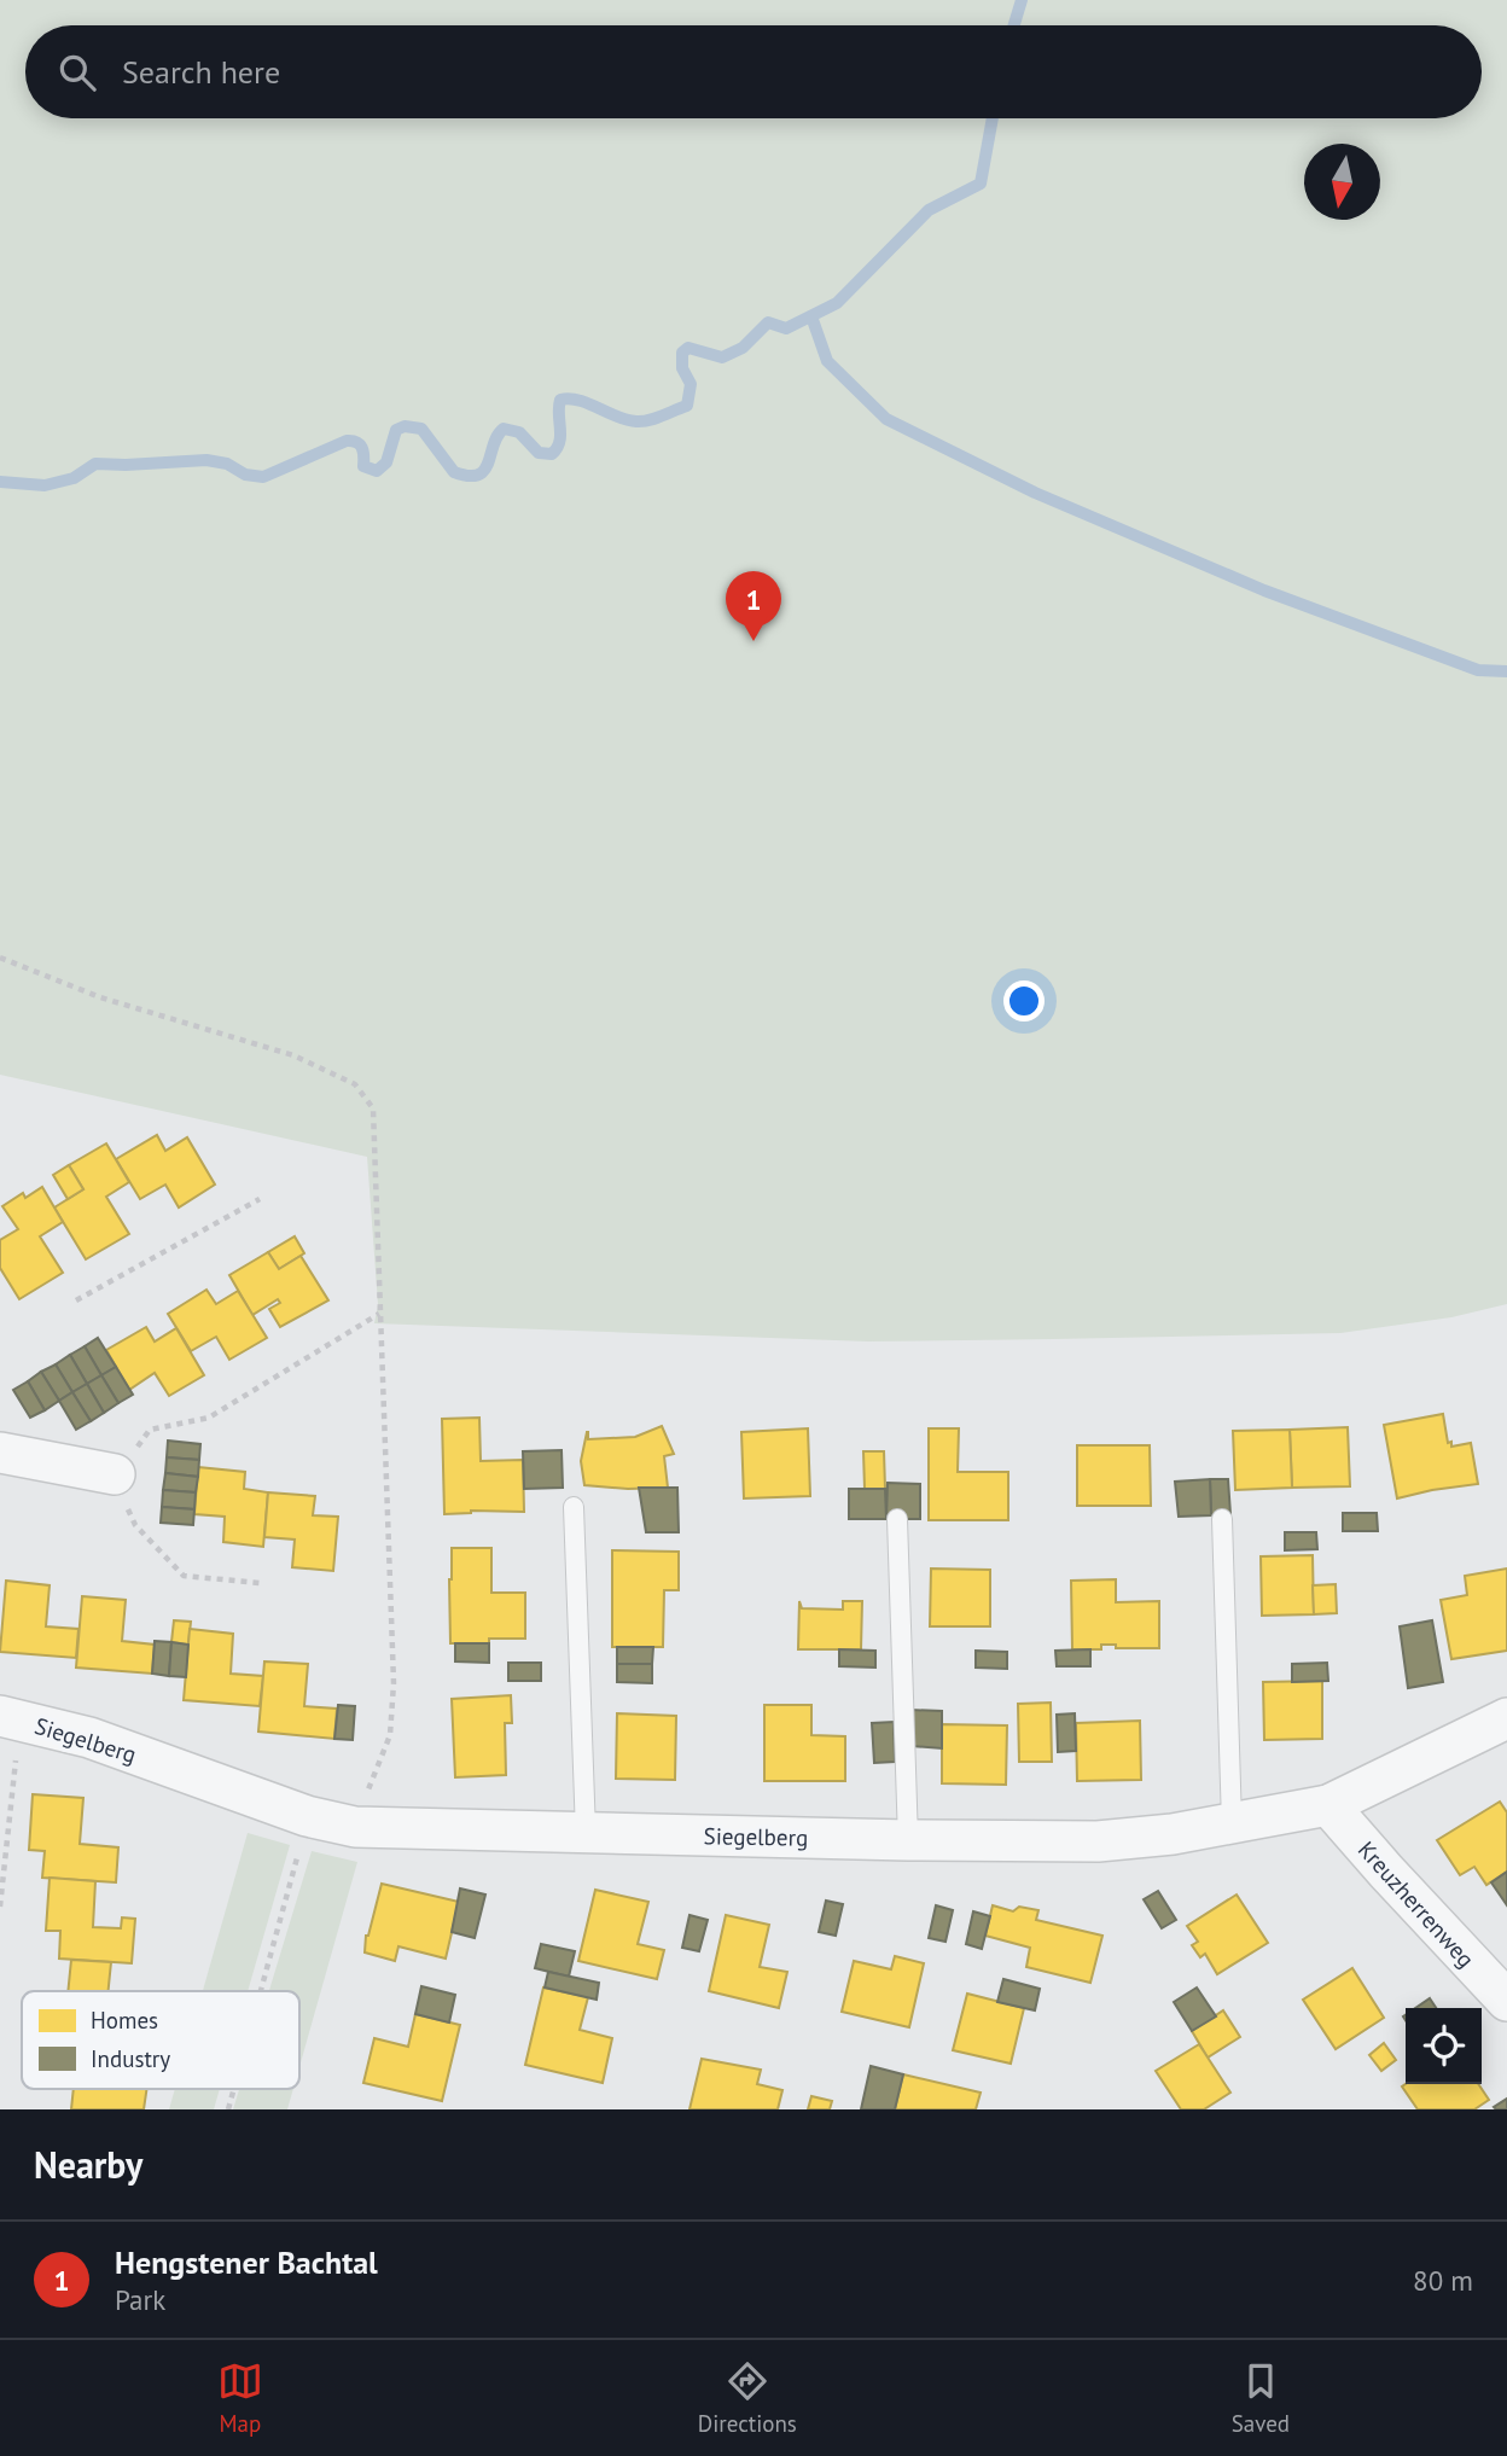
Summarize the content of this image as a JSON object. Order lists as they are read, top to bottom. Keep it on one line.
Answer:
{"streets":{"street":["Siegelberg","Kreuzherrenweg"]},"crossings":[["Siegelberg","Kreuzherrenweg"]],"legend":["Homes","Industry"],"north":"bottom","page":{"search":"Search here","pins":"1","heading":"Nearby","list":[{"mark":"1","name":"Hengstener Bachtal","note":"Park","value":"80 m"}],"nav":["Map","Directions","Saved"]}}
